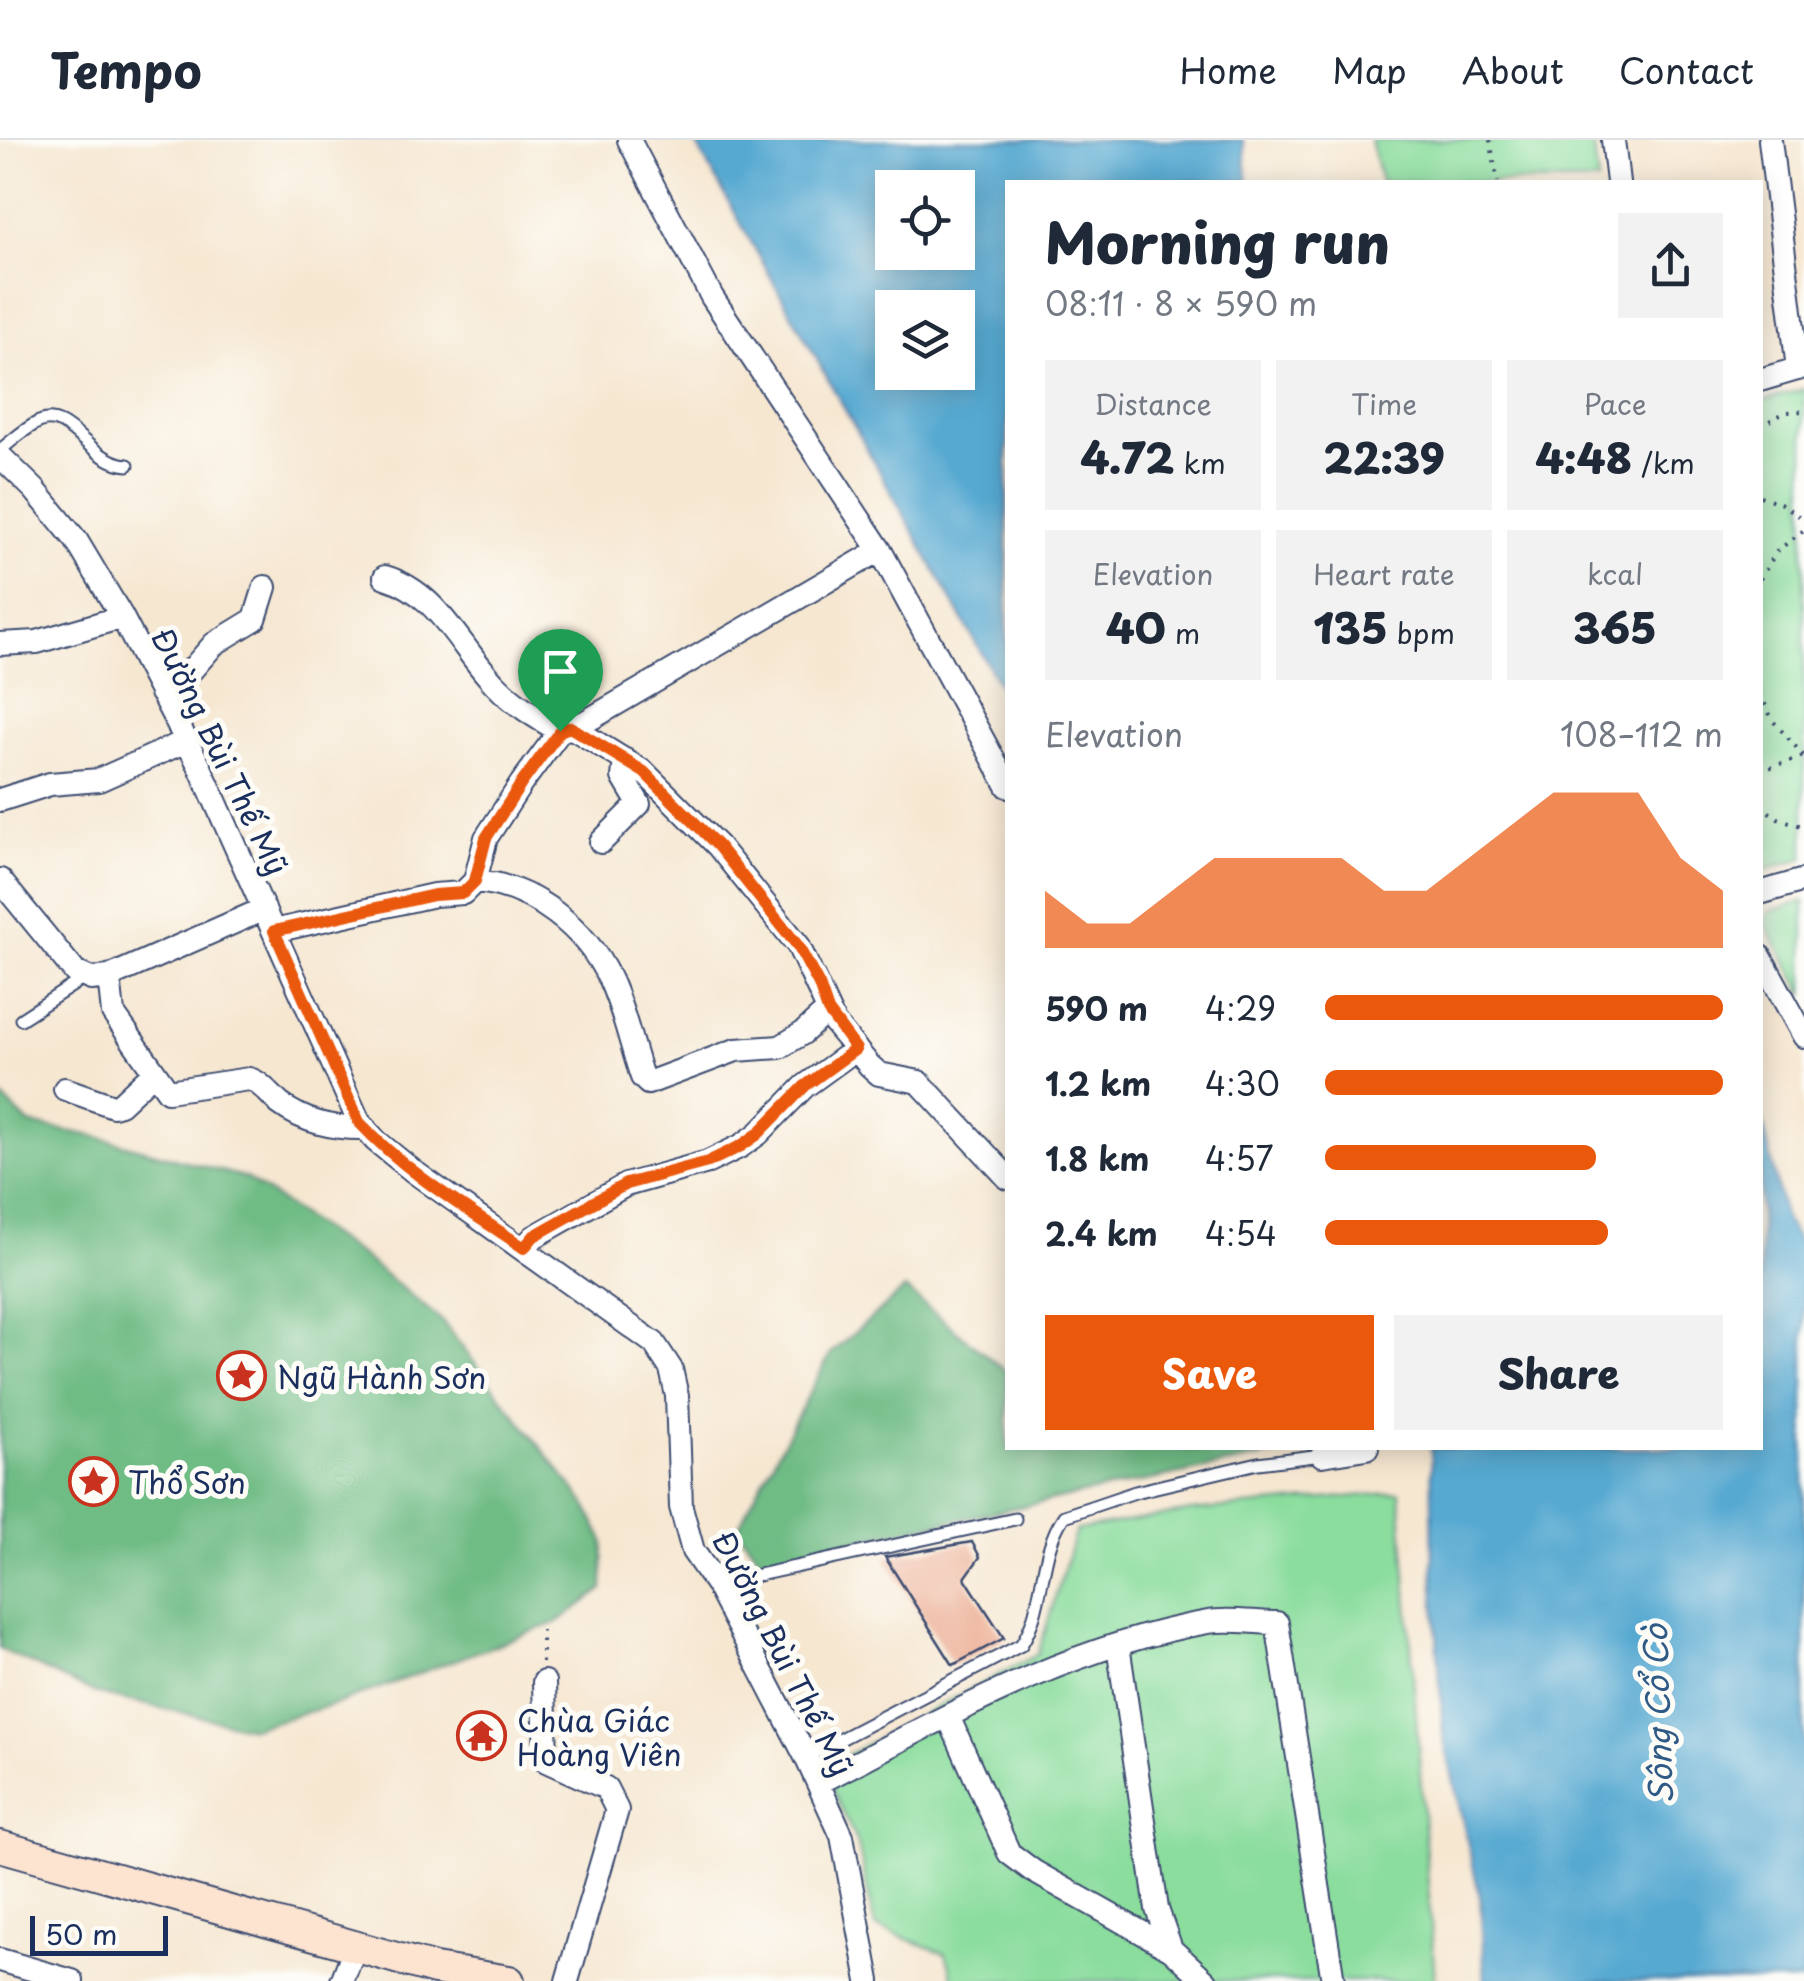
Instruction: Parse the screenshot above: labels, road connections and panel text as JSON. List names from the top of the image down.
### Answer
{
  "streets": {
    "street": ["Đường Bùi Thế Mỹ"]
  },
  "water": ["Sông Cổ Cò"],
  "places": {
    "place": ["Ngũ Hành Sơn", "Thổ Sơn"],
    "temple": ["Chùa Giác Hoàng Viên"]
  },
  "scale_bar": "50 m",
  "page": {
    "header": "Tempo",
    "nav": [
      "Home",
      "Map",
      "About",
      "Contact"
    ],
    "heading": ["Morning run", "08:11 · 8 × 590 m"],
    "stats": [
      ["Distance", "4.72 km"],
      ["Time", "22:39"],
      ["Pace", "4:48 /km"],
      ["Elevation", "40 m"],
      ["Heart rate", "135 bpm"],
      ["kcal", "365"]
    ],
    "chart": ["Elevation", "108–112 m"],
    "list": [
      {
        "name": "590 m",
        "note": "4:29"
      },
      {
        "name": "1.2 km",
        "note": "4:30"
      },
      {
        "name": "1.8 km",
        "note": "4:57"
      },
      {
        "name": "2.4 km",
        "note": "4:54"
      }
    ],
    "buttons": ["Save", "Share"],
    "scale": "50 m"
  }
}
